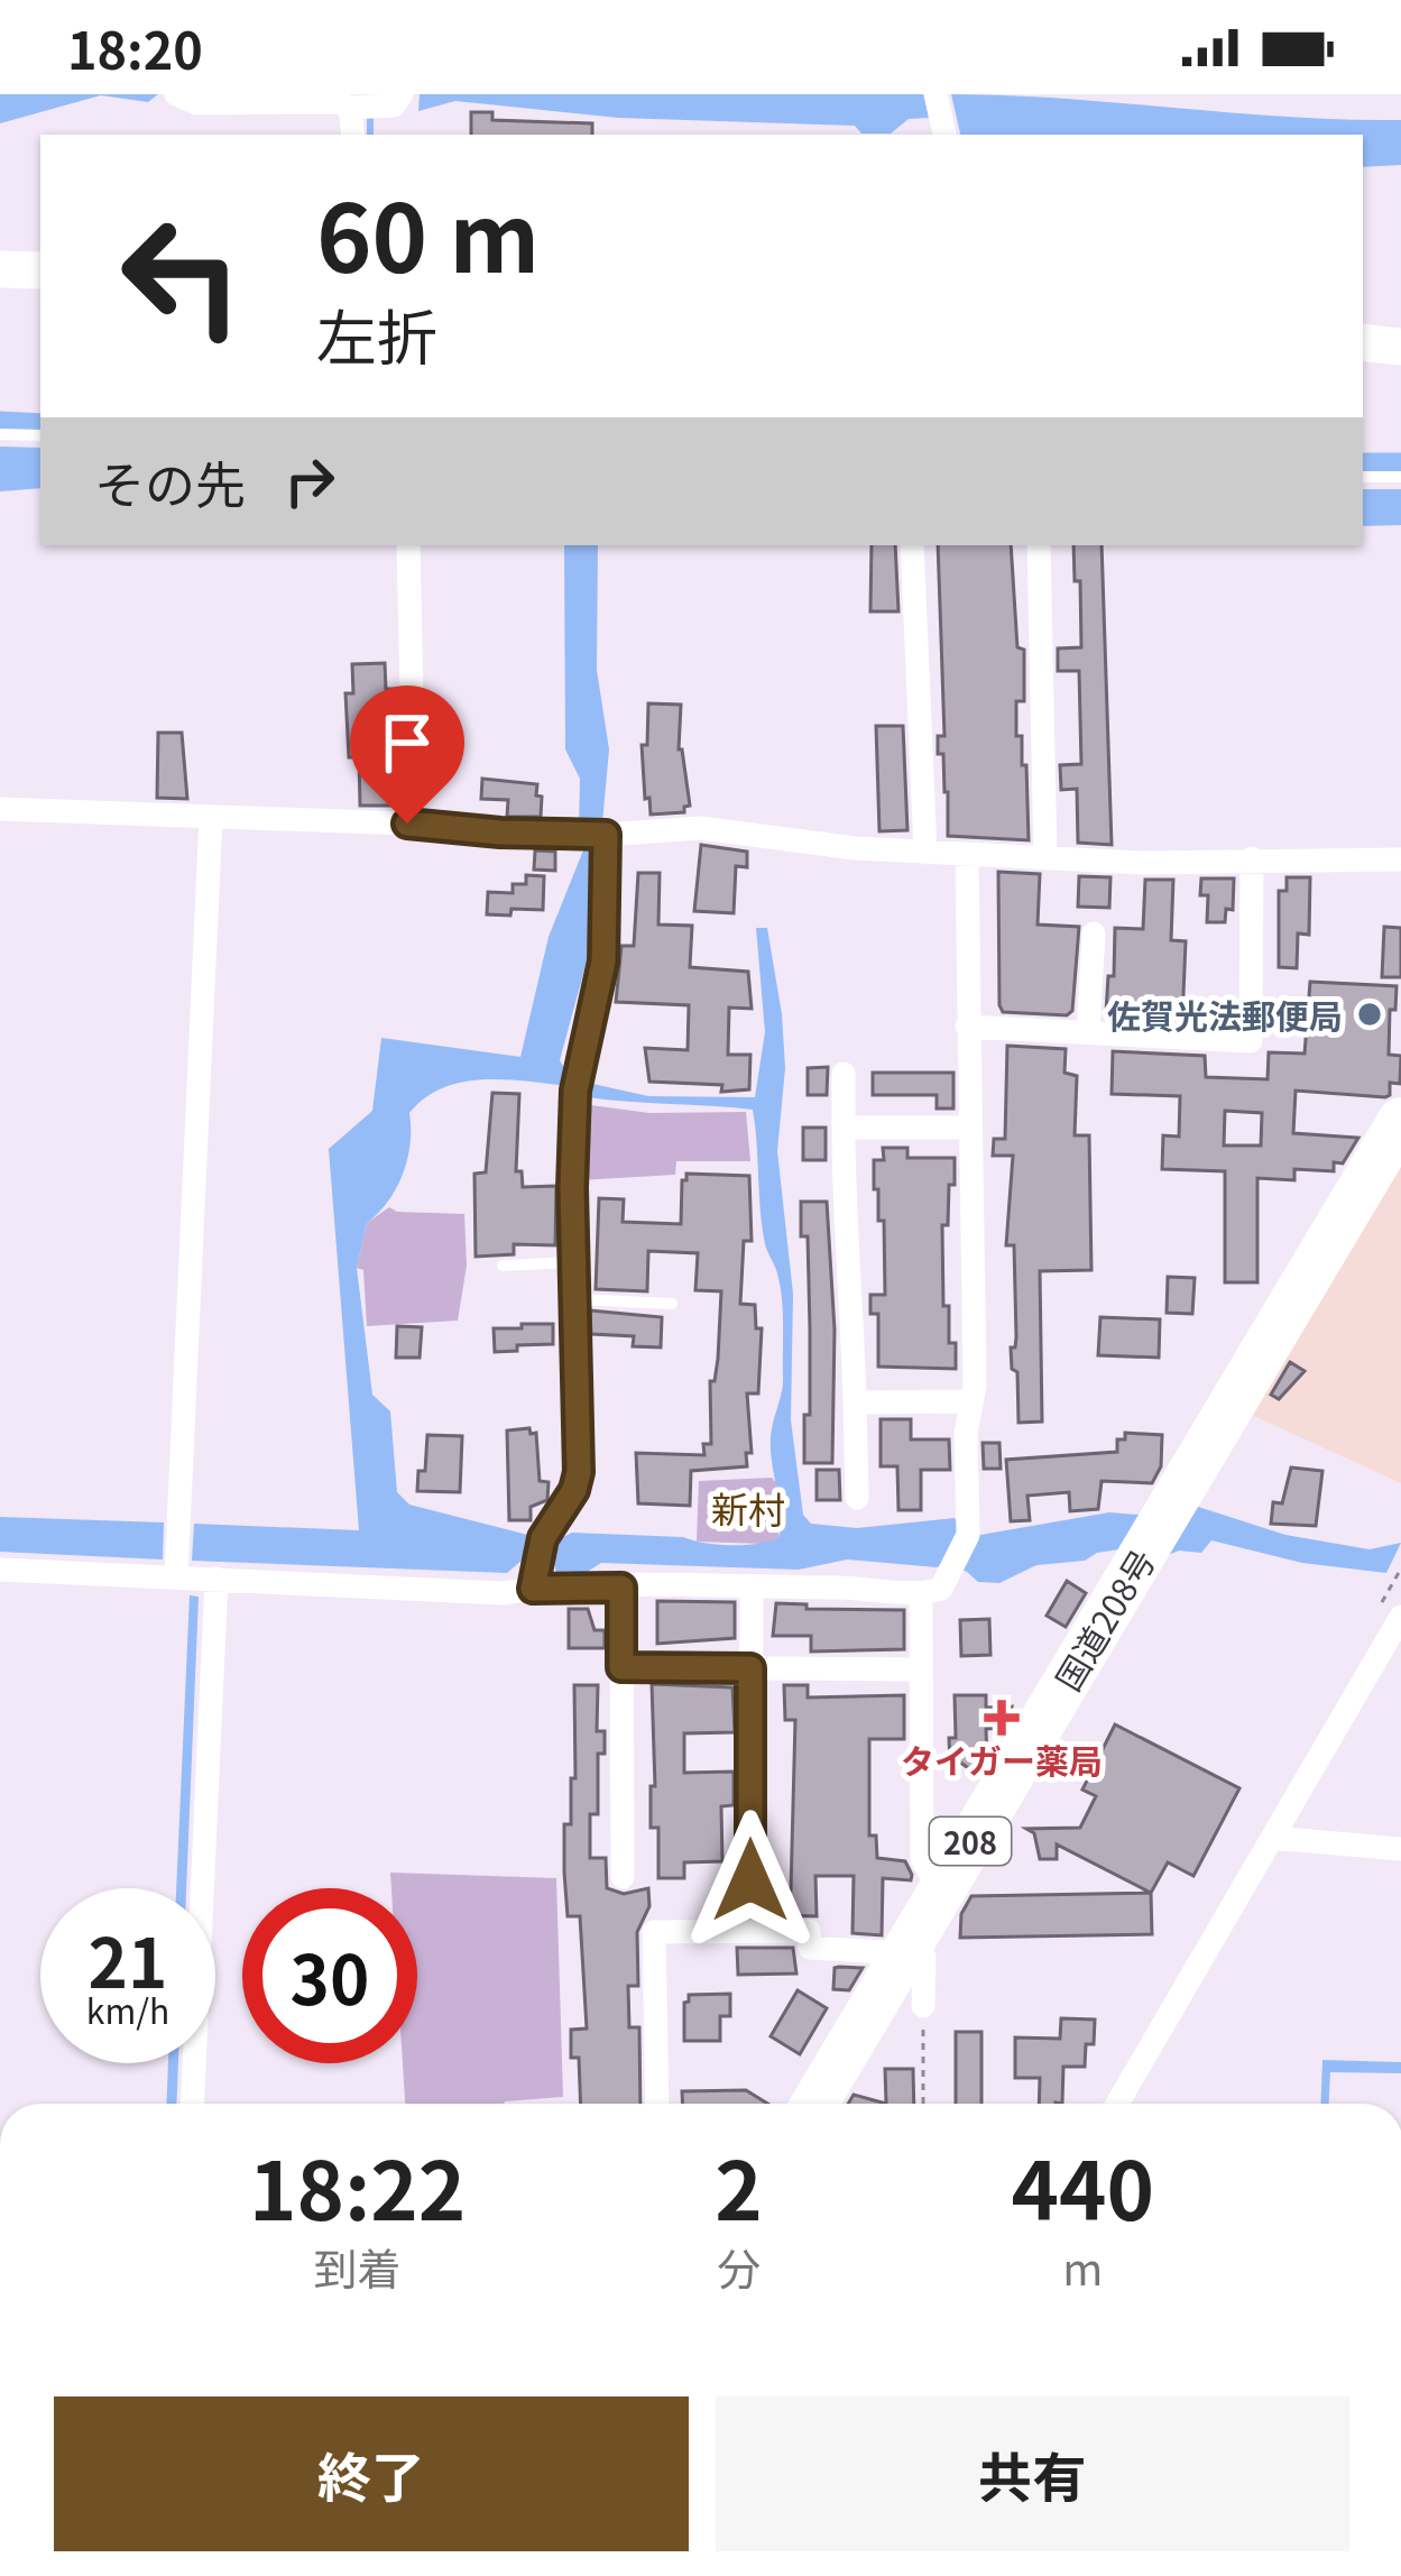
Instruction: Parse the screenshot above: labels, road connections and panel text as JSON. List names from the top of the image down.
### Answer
{
  "streets": {
    "highway": ["国道208号", "208"]
  },
  "districts": ["新村"],
  "places": {
    "other": ["佐賀光法郵便局"],
    "health": ["タイガー薬局"]
  },
  "page": {
    "status": "18:20",
    "turn": ["60 m", "左折"],
    "then": "その先",
    "speed": "21 km/h",
    "limit": "30",
    "eta": [
      "18:22",
      "到着",
      "2",
      "分",
      "440",
      "m"
    ],
    "buttons": ["終了", "共有"]
  }
}
